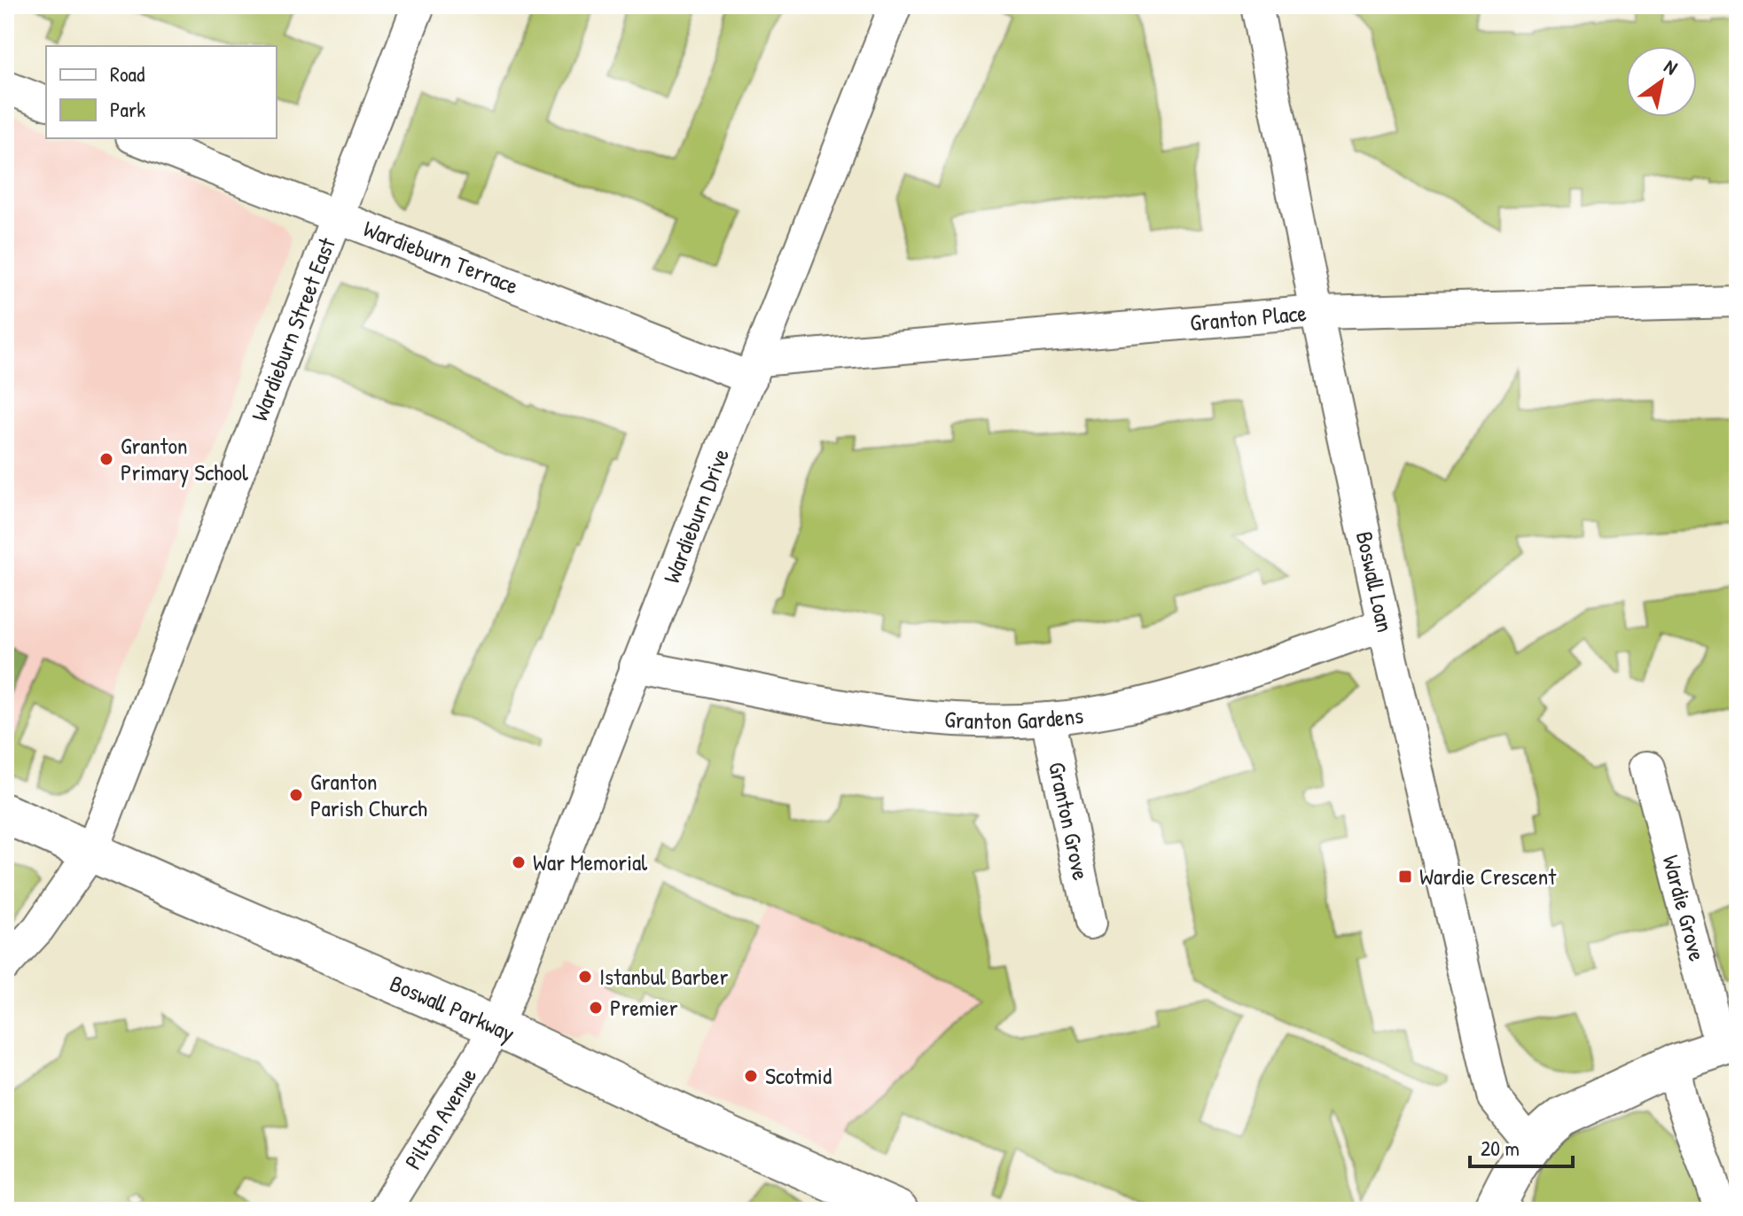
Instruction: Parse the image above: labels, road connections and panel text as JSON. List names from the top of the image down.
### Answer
{
  "streets": {
    "street": [
      "Wardieburn Terrace",
      "Granton Place",
      "Wardieburn Street East",
      "Wardieburn Drive",
      "Boswall Loan",
      "Granton Gardens",
      "Granton Grove",
      "Wardie Grove",
      "Boswall Parkway",
      "Pilton Avenue"
    ]
  },
  "crossings": [
    ["Wardieburn Terrace", "Granton Place"],
    ["Wardieburn Terrace", "Wardieburn Street East"],
    ["Wardieburn Terrace", "Wardieburn Drive"],
    ["Granton Place", "Wardieburn Drive"],
    ["Granton Place", "Boswall Loan"],
    ["Wardieburn Street East", "Boswall Parkway"],
    ["Wardieburn Drive", "Granton Gardens"],
    ["Wardieburn Drive", "Boswall Parkway"],
    ["Wardieburn Drive", "Pilton Avenue"],
    ["Boswall Loan", "Granton Gardens"],
    ["Granton Gardens", "Granton Grove"],
    ["Boswall Parkway", "Pilton Avenue"]
  ],
  "places": {
    "other": [
      "Granton Primary School",
      "Granton Parish Church",
      "War Memorial",
      "Istanbul Barber",
      "Premier",
      "Scotmid"
    ],
    "transit": ["Wardie Crescent"]
  },
  "legend": ["Road", "Park"],
  "scale_bar": "20 m",
  "north": "top right"
}
